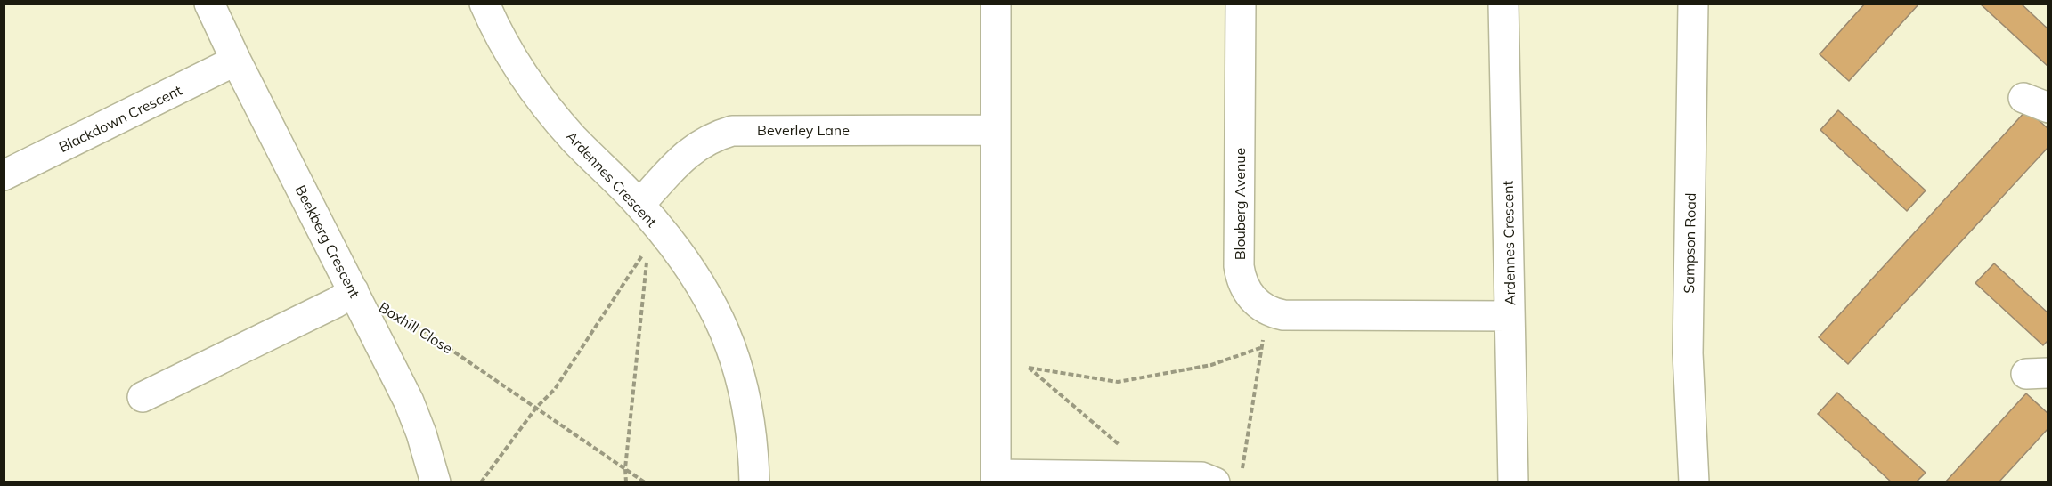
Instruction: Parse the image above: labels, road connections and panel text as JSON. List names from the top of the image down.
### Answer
{
  "streets": {
    "street": [
      "Blackdown Crescent",
      "Beverley Lane",
      "Ardennes Crescent",
      "Blouberg Avenue",
      "Beekberg Crescent",
      "Sampson Road"
    ],
    "path": ["Boxhill Close"]
  },
  "crossings": [
    ["Blackdown Crescent", "Beekberg Crescent"],
    ["Beverley Lane", "Ardennes Crescent"]
  ]
}
